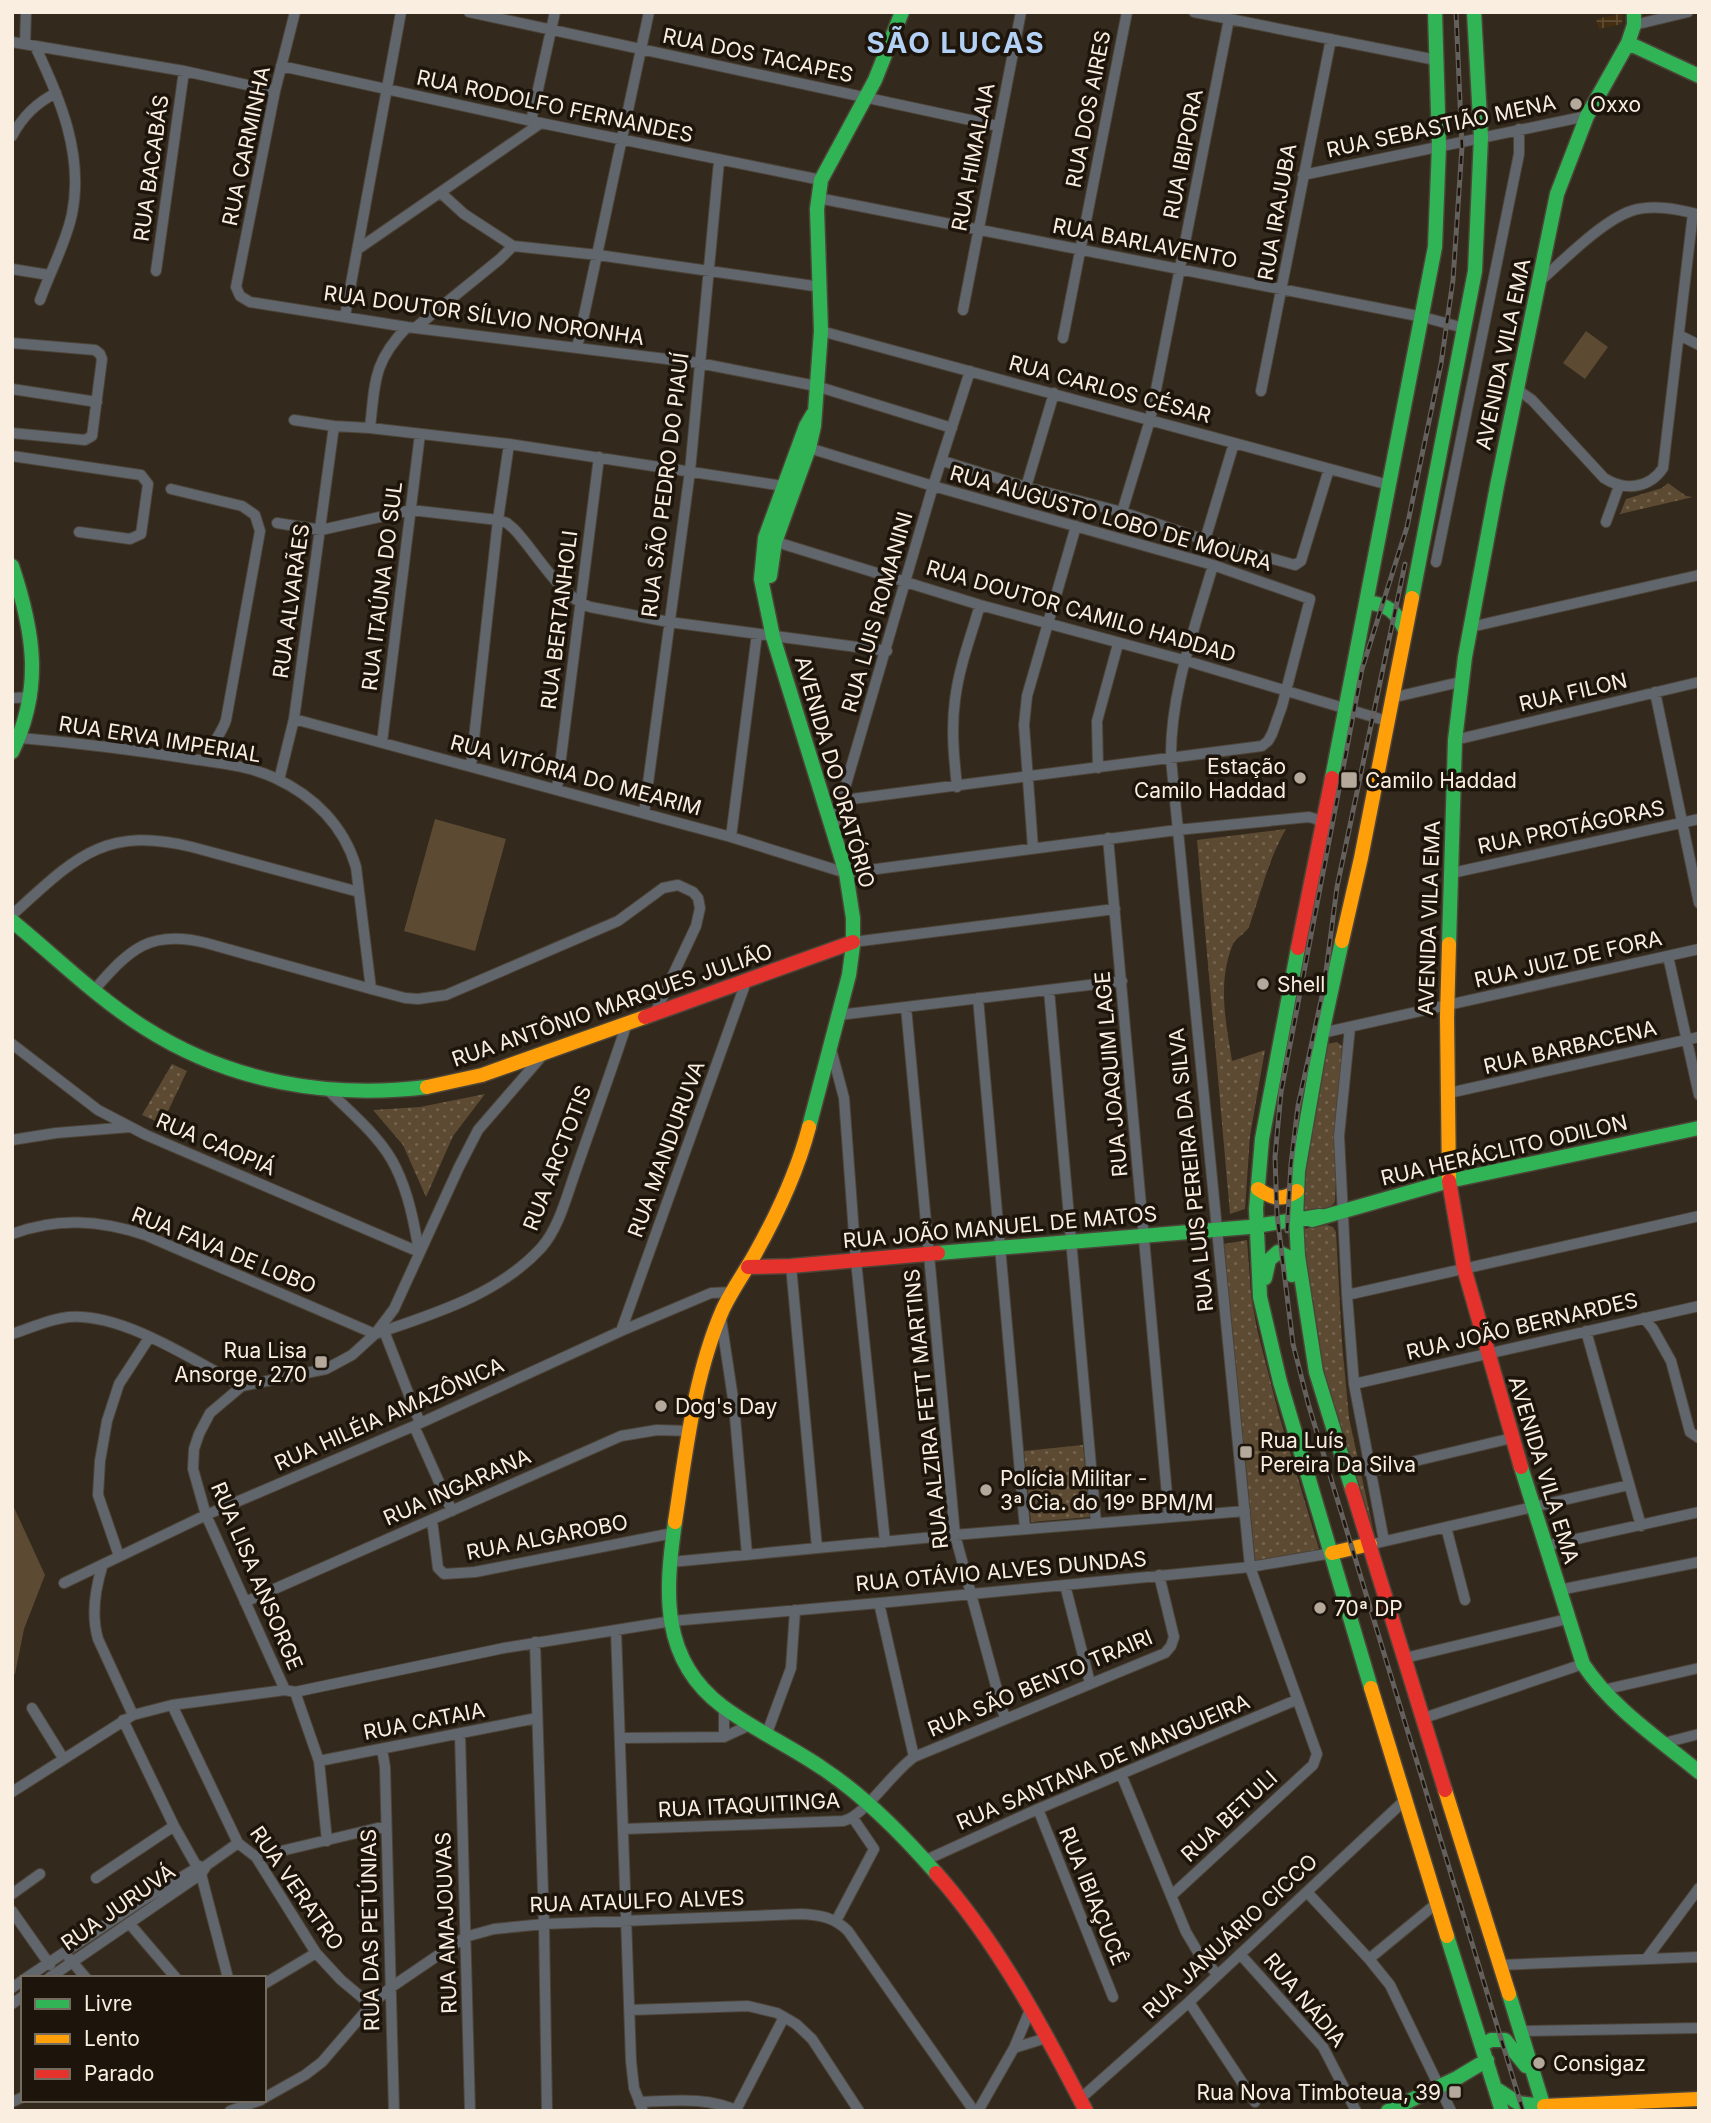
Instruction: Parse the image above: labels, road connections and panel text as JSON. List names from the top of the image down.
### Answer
{
  "streets": {
    "main road": [
      "AVENIDA VILA EMA",
      "AVENIDA DO ORATÓRIO",
      "RUA ANTÔNIO MARQUES JULIÃO",
      "RUA HERÁCLITO ODILON",
      "RUA JOÃO MANUEL DE MATOS"
    ],
    "street": [
      "RUA DOS TACAPES",
      "RUA RODOLFO FERNANDES",
      "RUA DOS AIRES",
      "RUA SEBASTIÃO MENA",
      "RUA CARMINHA",
      "RUA IBIPORA",
      "RUA HIMALAIA",
      "RUA BACABÁS",
      "RUA IRAJUBA",
      "RUA BARLAVENTO",
      "RUA DOUTOR SÍLVIO NORONHA",
      "RUA CARLOS CÉSAR",
      "RUA SÃO PEDRO DO PIAUÍ",
      "RUA AUGUSTO LOBO DE MOURA",
      "RUA ITAÚNA DO SUL",
      "RUA ALVARÃES",
      "RUA DOUTOR CAMILO HADDAD",
      "RUA LUIS ROMANINI",
      "RUA BERTANHOLI",
      "RUA FILON",
      "RUA ERVA IMPERIAL",
      "RUA VITÓRIA DO MEARIM",
      "RUA PROTÁGORAS",
      "RUA JUIZ DE FORA",
      "RUA BARBACENA",
      "RUA JOAQUIM LAGE",
      "RUA CAOPIÁ",
      "RUA MANDURUVA",
      "RUA ARCTOTIS",
      "RUA LUIS PEREIRA DA SILVA",
      "RUA FAVA DE LOBO",
      "RUA JOÃO BERNARDES",
      "RUA ALZIRA FETT MARTINS",
      "RUA HILÉIA AMAZÔNICA",
      "RUA INGARANA",
      "RUA ALGAROBO",
      "RUA OTÁVIO ALVES DUNDAS",
      "RUA LISA ANSORGE",
      "RUA SÃO BENTO TRAIRI",
      "RUA CATAIA",
      "RUA SANTANA DE MANGUEIRA",
      "RUA ITAQUITINGA",
      "RUA BETULI",
      "RUA VERATRO",
      "RUA IBIAÇUCÊ",
      "RUA ATAULFO ALVES",
      "RUA JURUVÁ",
      "RUA AMAJOUVAS",
      "RUA DAS PETÚNIAS",
      "RUA JANUÁRIO CICCO",
      "RUA NÁDIA"
    ]
  },
  "crossings": [
    ["RUA DOS TACAPES", "RUA HIMALAIA"],
    ["RUA DOS TACAPES", "AVENIDA DO ORATÓRIO"],
    ["RUA RODOLFO FERNANDES", "RUA CARMINHA"],
    ["RUA RODOLFO FERNANDES", "RUA SÃO PEDRO DO PIAUÍ"],
    ["RUA RODOLFO FERNANDES", "AVENIDA DO ORATÓRIO"],
    ["RUA DOS AIRES", "RUA BARLAVENTO"],
    ["RUA SEBASTIÃO MENA", "RUA IRAJUBA"],
    ["RUA SEBASTIÃO MENA", "AVENIDA VILA EMA"],
    ["RUA CARMINHA", "RUA DOUTOR SÍLVIO NORONHA"],
    ["RUA IBIPORA", "RUA BARLAVENTO"],
    ["RUA IBIPORA", "RUA CARLOS CÉSAR"],
    ["RUA HIMALAIA", "RUA BARLAVENTO"],
    ["RUA IRAJUBA", "RUA BARLAVENTO"],
    ["RUA BARLAVENTO", "AVENIDA DO ORATÓRIO"],
    ["RUA DOUTOR SÍLVIO NORONHA", "RUA SÃO PEDRO DO PIAUÍ"],
    ["RUA DOUTOR SÍLVIO NORONHA", "RUA LUIS ROMANINI"],
    ["RUA DOUTOR SÍLVIO NORONHA", "AVENIDA DO ORATÓRIO"],
    ["AVENIDA VILA EMA", "RUA FILON"],
    ["AVENIDA VILA EMA", "RUA PROTÁGORAS"],
    ["AVENIDA VILA EMA", "RUA JUIZ DE FORA"],
    ["AVENIDA VILA EMA", "RUA BARBACENA"],
    ["AVENIDA VILA EMA", "RUA HERÁCLITO ODILON"],
    ["AVENIDA VILA EMA", "RUA JOÃO BERNARDES"],
    ["RUA CARLOS CÉSAR", "RUA LUIS ROMANINI"],
    ["RUA CARLOS CÉSAR", "AVENIDA DO ORATÓRIO"],
    ["RUA SÃO PEDRO DO PIAUÍ", "RUA VITÓRIA DO MEARIM"],
    ["RUA AUGUSTO LOBO DE MOURA", "RUA DOUTOR CAMILO HADDAD"],
    ["RUA AUGUSTO LOBO DE MOURA", "RUA LUIS ROMANINI"],
    ["RUA AUGUSTO LOBO DE MOURA", "AVENIDA DO ORATÓRIO"],
    ["RUA AUGUSTO LOBO DE MOURA", "RUA LUIS PEREIRA DA SILVA"],
    ["RUA ITAÚNA DO SUL", "RUA VITÓRIA DO MEARIM"],
    ["RUA ALVARÃES", "RUA ERVA IMPERIAL"],
    ["RUA ALVARÃES", "RUA VITÓRIA DO MEARIM"],
    ["RUA DOUTOR CAMILO HADDAD", "RUA LUIS ROMANINI"],
    ["RUA DOUTOR CAMILO HADDAD", "AVENIDA DO ORATÓRIO"],
    ["RUA DOUTOR CAMILO HADDAD", "RUA LUIS PEREIRA DA SILVA"],
    ["RUA LUIS ROMANINI", "AVENIDA DO ORATÓRIO"],
    ["RUA BERTANHOLI", "RUA VITÓRIA DO MEARIM"],
    ["AVENIDA DO ORATÓRIO", "RUA VITÓRIA DO MEARIM"],
    ["AVENIDA DO ORATÓRIO", "RUA ANTÔNIO MARQUES JULIÃO"],
    ["AVENIDA DO ORATÓRIO", "RUA JOÃO MANUEL DE MATOS"],
    ["AVENIDA DO ORATÓRIO", "RUA HILÉIA AMAZÔNICA"],
    ["AVENIDA DO ORATÓRIO", "RUA INGARANA"],
    ["AVENIDA DO ORATÓRIO", "RUA ALGAROBO"],
    ["AVENIDA DO ORATÓRIO", "RUA OTÁVIO ALVES DUNDAS"],
    ["AVENIDA DO ORATÓRIO", "RUA SÃO BENTO TRAIRI"],
    ["AVENIDA DO ORATÓRIO", "RUA SANTANA DE MANGUEIRA"],
    ["AVENIDA DO ORATÓRIO", "RUA ITAQUITINGA"],
    ["AVENIDA DO ORATÓRIO", "RUA JANUÁRIO CICCO"],
    ["RUA ANTÔNIO MARQUES JULIÃO", "RUA MANDURUVA"],
    ["RUA ANTÔNIO MARQUES JULIÃO", "RUA ARCTOTIS"],
    ["RUA ANTÔNIO MARQUES JULIÃO", "RUA LISA ANSORGE"],
    ["RUA JOAQUIM LAGE", "RUA JOÃO MANUEL DE MATOS"],
    ["RUA CAOPIÁ", "RUA LISA ANSORGE"],
    ["RUA MANDURUVA", "RUA HILÉIA AMAZÔNICA"],
    ["RUA HERÁCLITO ODILON", "RUA JOÃO MANUEL DE MATOS"],
    ["RUA ARCTOTIS", "RUA FAVA DE LOBO"],
    ["RUA ARCTOTIS", "RUA LISA ANSORGE"],
    ["RUA LUIS PEREIRA DA SILVA", "RUA JOÃO MANUEL DE MATOS"],
    ["RUA LUIS PEREIRA DA SILVA", "RUA OTÁVIO ALVES DUNDAS"],
    ["RUA LUIS PEREIRA DA SILVA", "RUA SANTANA DE MANGUEIRA"],
    ["RUA LUIS PEREIRA DA SILVA", "RUA BETULI"],
    ["RUA JOÃO MANUEL DE MATOS", "RUA ALZIRA FETT MARTINS"],
    ["RUA FAVA DE LOBO", "RUA LISA ANSORGE"],
    ["RUA ALZIRA FETT MARTINS", "RUA OTÁVIO ALVES DUNDAS"],
    ["RUA ALZIRA FETT MARTINS", "RUA SÃO BENTO TRAIRI"],
    ["RUA HILÉIA AMAZÔNICA", "RUA LISA ANSORGE"],
    ["RUA INGARANA", "RUA ALGAROBO"],
    ["RUA INGARANA", "RUA LISA ANSORGE"],
    ["RUA OTÁVIO ALVES DUNDAS", "RUA LISA ANSORGE"],
    ["RUA OTÁVIO ALVES DUNDAS", "RUA SÃO BENTO TRAIRI"],
    ["RUA OTÁVIO ALVES DUNDAS", "RUA VERATRO"],
    ["RUA LISA ANSORGE", "RUA CATAIA"],
    ["RUA SÃO BENTO TRAIRI", "RUA ITAQUITINGA"],
    ["RUA CATAIA", "RUA AMAJOUVAS"],
    ["RUA CATAIA", "RUA DAS PETÚNIAS"],
    ["RUA SANTANA DE MANGUEIRA", "RUA IBIAÇUCÊ"],
    ["RUA VERATRO", "RUA ATAULFO ALVES"],
    ["RUA VERATRO", "RUA JURUVÁ"],
    ["RUA ATAULFO ALVES", "RUA AMAJOUVAS"],
    ["RUA ATAULFO ALVES", "RUA DAS PETÚNIAS"],
    ["RUA JANUÁRIO CICCO", "RUA NÁDIA"]
  ],
  "districts": ["SÃO LUCAS"],
  "places": {
    "other": [
      "Oxxo",
      "Estação Camilo Haddad",
      "Shell",
      "Dog's Day",
      "Polícia Militar - 3ª Cia. do 19º BPM/M",
      "70ª DP",
      "Consigaz"
    ],
    "transit": [
      "Camilo Haddad",
      "Rua Lisa Ansorge, 270",
      "Rua Luís Pereira Da Silva",
      "Rua Nova Timboteua, 39"
    ]
  },
  "legend": ["Livre", "Lento", "Parado"]
}
